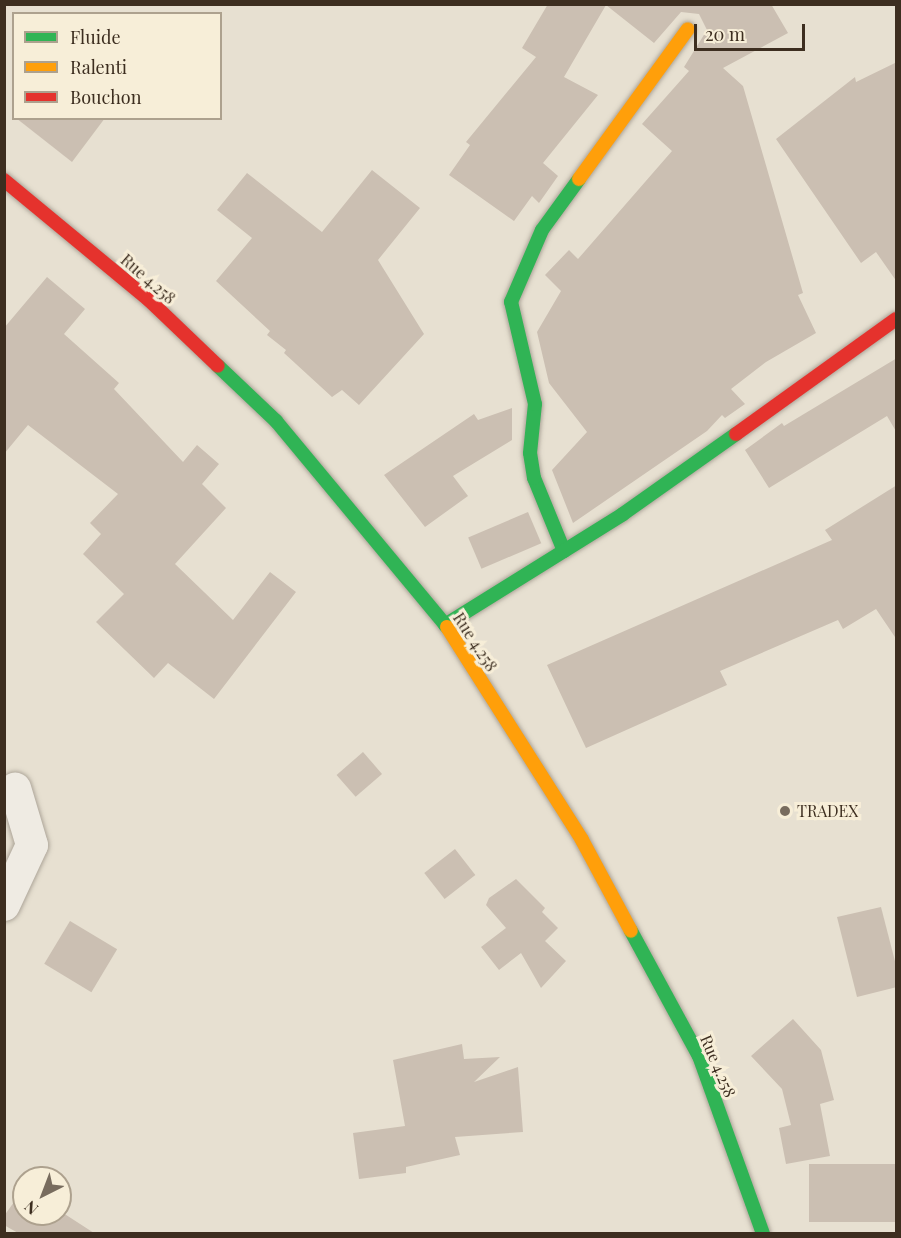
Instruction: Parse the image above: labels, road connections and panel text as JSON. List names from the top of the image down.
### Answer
{
  "streets": {
    "main road": ["Rue 4.258"]
  },
  "places": ["TRADEX"],
  "legend": ["Fluide", "Ralenti", "Bouchon"],
  "scale_bar": "20 m",
  "north": "bottom left"
}
